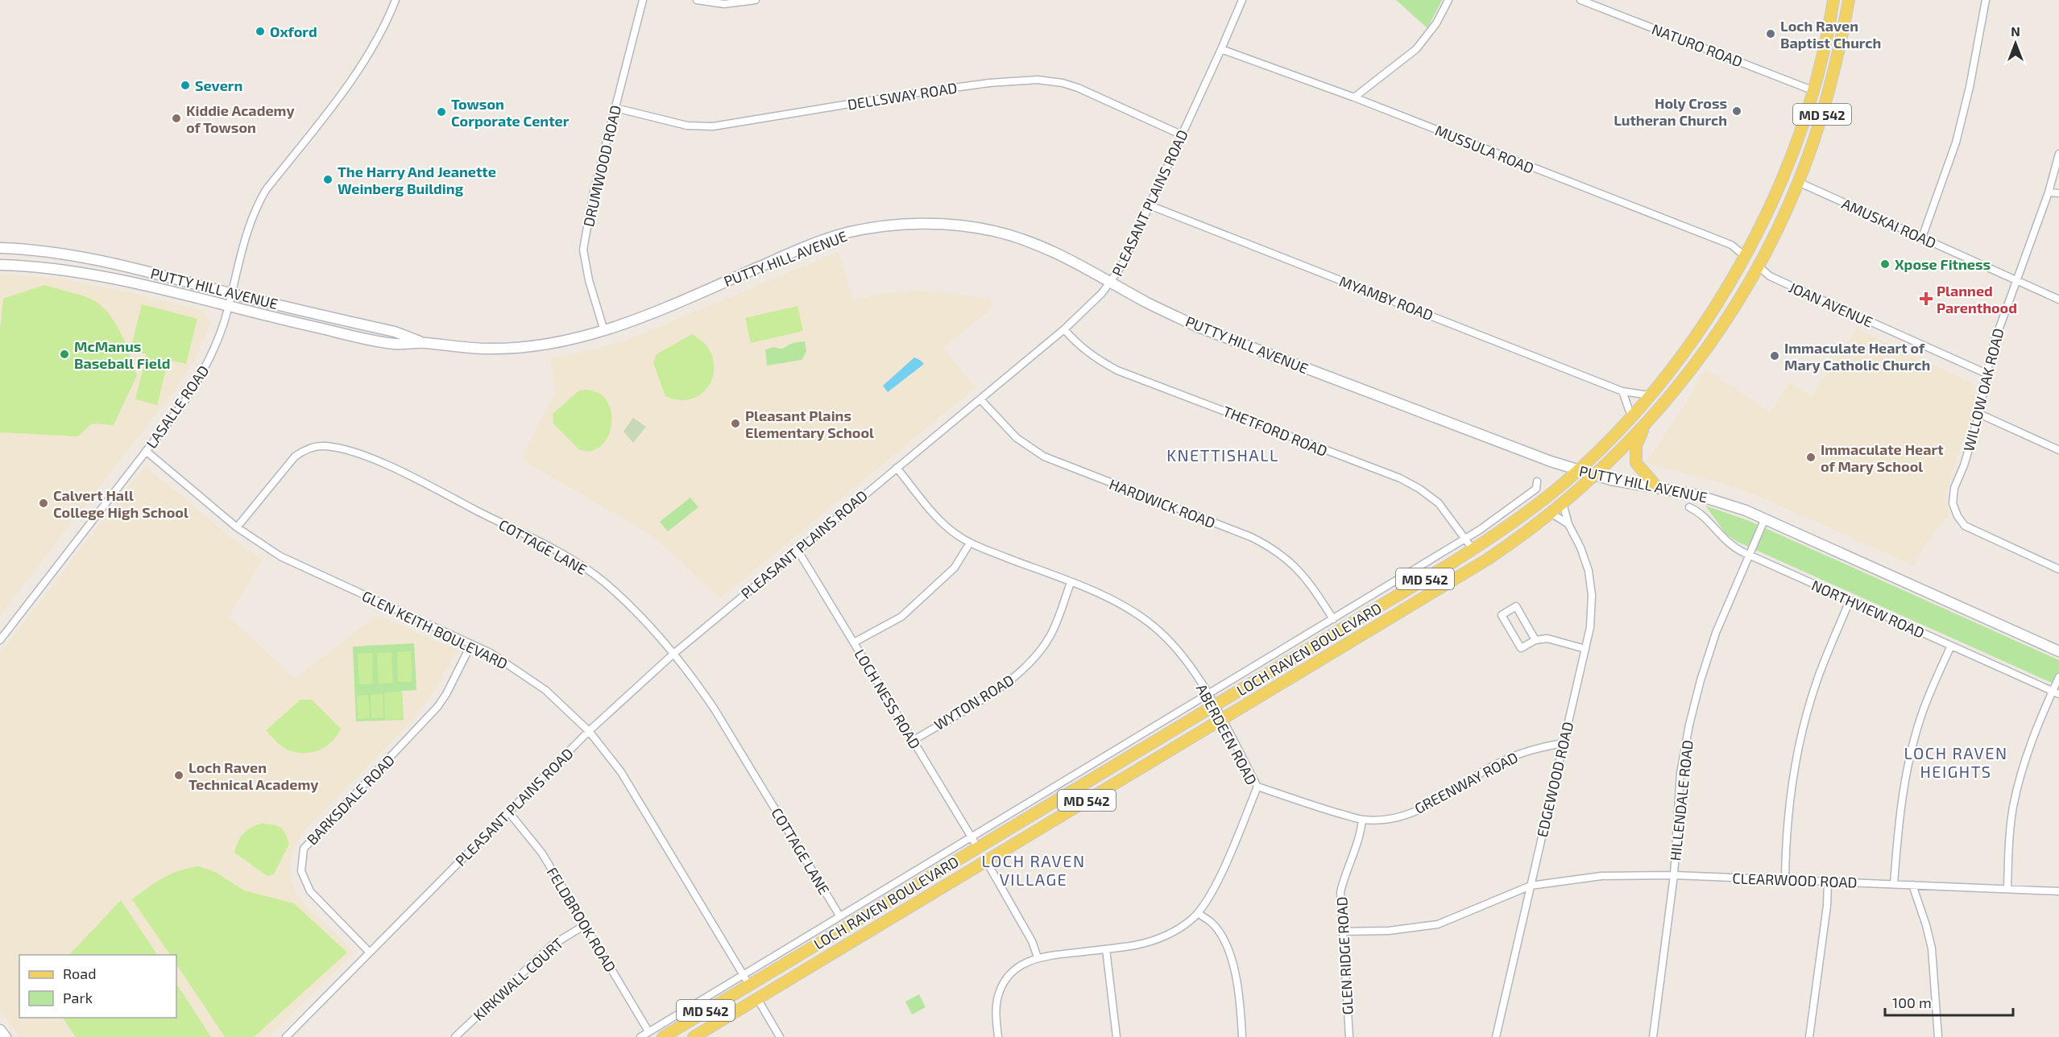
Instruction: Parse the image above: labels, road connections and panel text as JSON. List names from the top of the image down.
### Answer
{
  "streets": {
    "main road": ["MD 542", "LOCH RAVEN BOULEVARD"],
    "street": [
      "NATURO ROAD",
      "DELLSWAY ROAD",
      "MUSSULA ROAD",
      "DRUMWOOD ROAD",
      "PLEASANT PLAINS ROAD",
      "AMUSKAI ROAD",
      "PUTTY HILL AVENUE",
      "MYAMBY ROAD",
      "JOAN AVENUE",
      "WILLOW OAK ROAD",
      "LASALLE ROAD",
      "THETFORD ROAD",
      "HARDWICK ROAD",
      "COTTAGE LANE",
      "NORTHVIEW ROAD",
      "GLEN KEITH BOULEVARD",
      "LOCH NESS ROAD",
      "WYTON ROAD",
      "ABERDEEN ROAD",
      "EDGEWOOD ROAD",
      "GREENWAY ROAD",
      "BARKSDALE ROAD",
      "HILLENDALE ROAD",
      "CLEARWOOD ROAD",
      "FELDBROOK ROAD",
      "GLEN RIDGE ROAD",
      "KIRKWALL COURT"
    ]
  },
  "crossings": [
    ["NATURO ROAD", "LOCH RAVEN BOULEVARD"],
    ["DELLSWAY ROAD", "DRUMWOOD ROAD"],
    ["DELLSWAY ROAD", "PLEASANT PLAINS ROAD"],
    ["MUSSULA ROAD", "PLEASANT PLAINS ROAD"],
    ["MUSSULA ROAD", "LOCH RAVEN BOULEVARD"],
    ["DRUMWOOD ROAD", "PUTTY HILL AVENUE"],
    ["PLEASANT PLAINS ROAD", "PUTTY HILL AVENUE"],
    ["PLEASANT PLAINS ROAD", "MYAMBY ROAD"],
    ["PLEASANT PLAINS ROAD", "THETFORD ROAD"],
    ["PLEASANT PLAINS ROAD", "HARDWICK ROAD"],
    ["PLEASANT PLAINS ROAD", "COTTAGE LANE"],
    ["PLEASANT PLAINS ROAD", "GLEN KEITH BOULEVARD"],
    ["PLEASANT PLAINS ROAD", "LOCH NESS ROAD"],
    ["PLEASANT PLAINS ROAD", "ABERDEEN ROAD"],
    ["PLEASANT PLAINS ROAD", "BARKSDALE ROAD"],
    ["PLEASANT PLAINS ROAD", "FELDBROOK ROAD"],
    ["AMUSKAI ROAD", "WILLOW OAK ROAD"],
    ["AMUSKAI ROAD", "LOCH RAVEN BOULEVARD"],
    ["PUTTY HILL AVENUE", "LASALLE ROAD"],
    ["PUTTY HILL AVENUE", "LOCH RAVEN BOULEVARD"],
    ["PUTTY HILL AVENUE", "HILLENDALE ROAD"],
    ["MYAMBY ROAD", "LOCH RAVEN BOULEVARD"],
    ["JOAN AVENUE", "WILLOW OAK ROAD"],
    ["JOAN AVENUE", "LOCH RAVEN BOULEVARD"],
    ["LASALLE ROAD", "GLEN KEITH BOULEVARD"],
    ["THETFORD ROAD", "LOCH RAVEN BOULEVARD"],
    ["HARDWICK ROAD", "LOCH RAVEN BOULEVARD"],
    ["COTTAGE LANE", "GLEN KEITH BOULEVARD"],
    ["COTTAGE LANE", "LOCH RAVEN BOULEVARD"],
    ["NORTHVIEW ROAD", "HILLENDALE ROAD"],
    ["GLEN KEITH BOULEVARD", "LOCH RAVEN BOULEVARD"],
    ["GLEN KEITH BOULEVARD", "BARKSDALE ROAD"],
    ["LOCH RAVEN BOULEVARD", "LOCH NESS ROAD"],
    ["LOCH RAVEN BOULEVARD", "ABERDEEN ROAD"],
    ["LOCH RAVEN BOULEVARD", "EDGEWOOD ROAD"],
    ["LOCH RAVEN BOULEVARD", "FELDBROOK ROAD"],
    ["LOCH NESS ROAD", "WYTON ROAD"],
    ["WYTON ROAD", "ABERDEEN ROAD"],
    ["ABERDEEN ROAD", "GREENWAY ROAD"],
    ["EDGEWOOD ROAD", "GREENWAY ROAD"],
    ["EDGEWOOD ROAD", "CLEARWOOD ROAD"],
    ["GREENWAY ROAD", "GLEN RIDGE ROAD"],
    ["HILLENDALE ROAD", "CLEARWOOD ROAD"],
    ["CLEARWOOD ROAD", "GLEN RIDGE ROAD"],
    ["FELDBROOK ROAD", "KIRKWALL COURT"]
  ],
  "districts": ["KNETTISHALL", "LOCH RAVEN HEIGHTS", "LOCH RAVEN VILLAGE"],
  "places": {
    "other": [
      "Oxford",
      "Loch Raven Baptist Church",
      "Severn",
      "Holy Cross Lutheran Church",
      "Towson Corporate Center",
      "Kiddie Academy of Towson",
      "The Harry And Jeanette Weinberg Building",
      "Xpose Fitness",
      "McManus Baseball Field",
      "Immaculate Heart of Mary Catholic Church",
      "Pleasant Plains Elementary School",
      "Immaculate Heart of Mary School",
      "Calvert Hall College High School",
      "Loch Raven Technical Academy"
    ],
    "health": ["Planned Parenthood"]
  },
  "legend": ["Road", "Park"],
  "scale_bar": "100 m",
  "north": "top"
}
